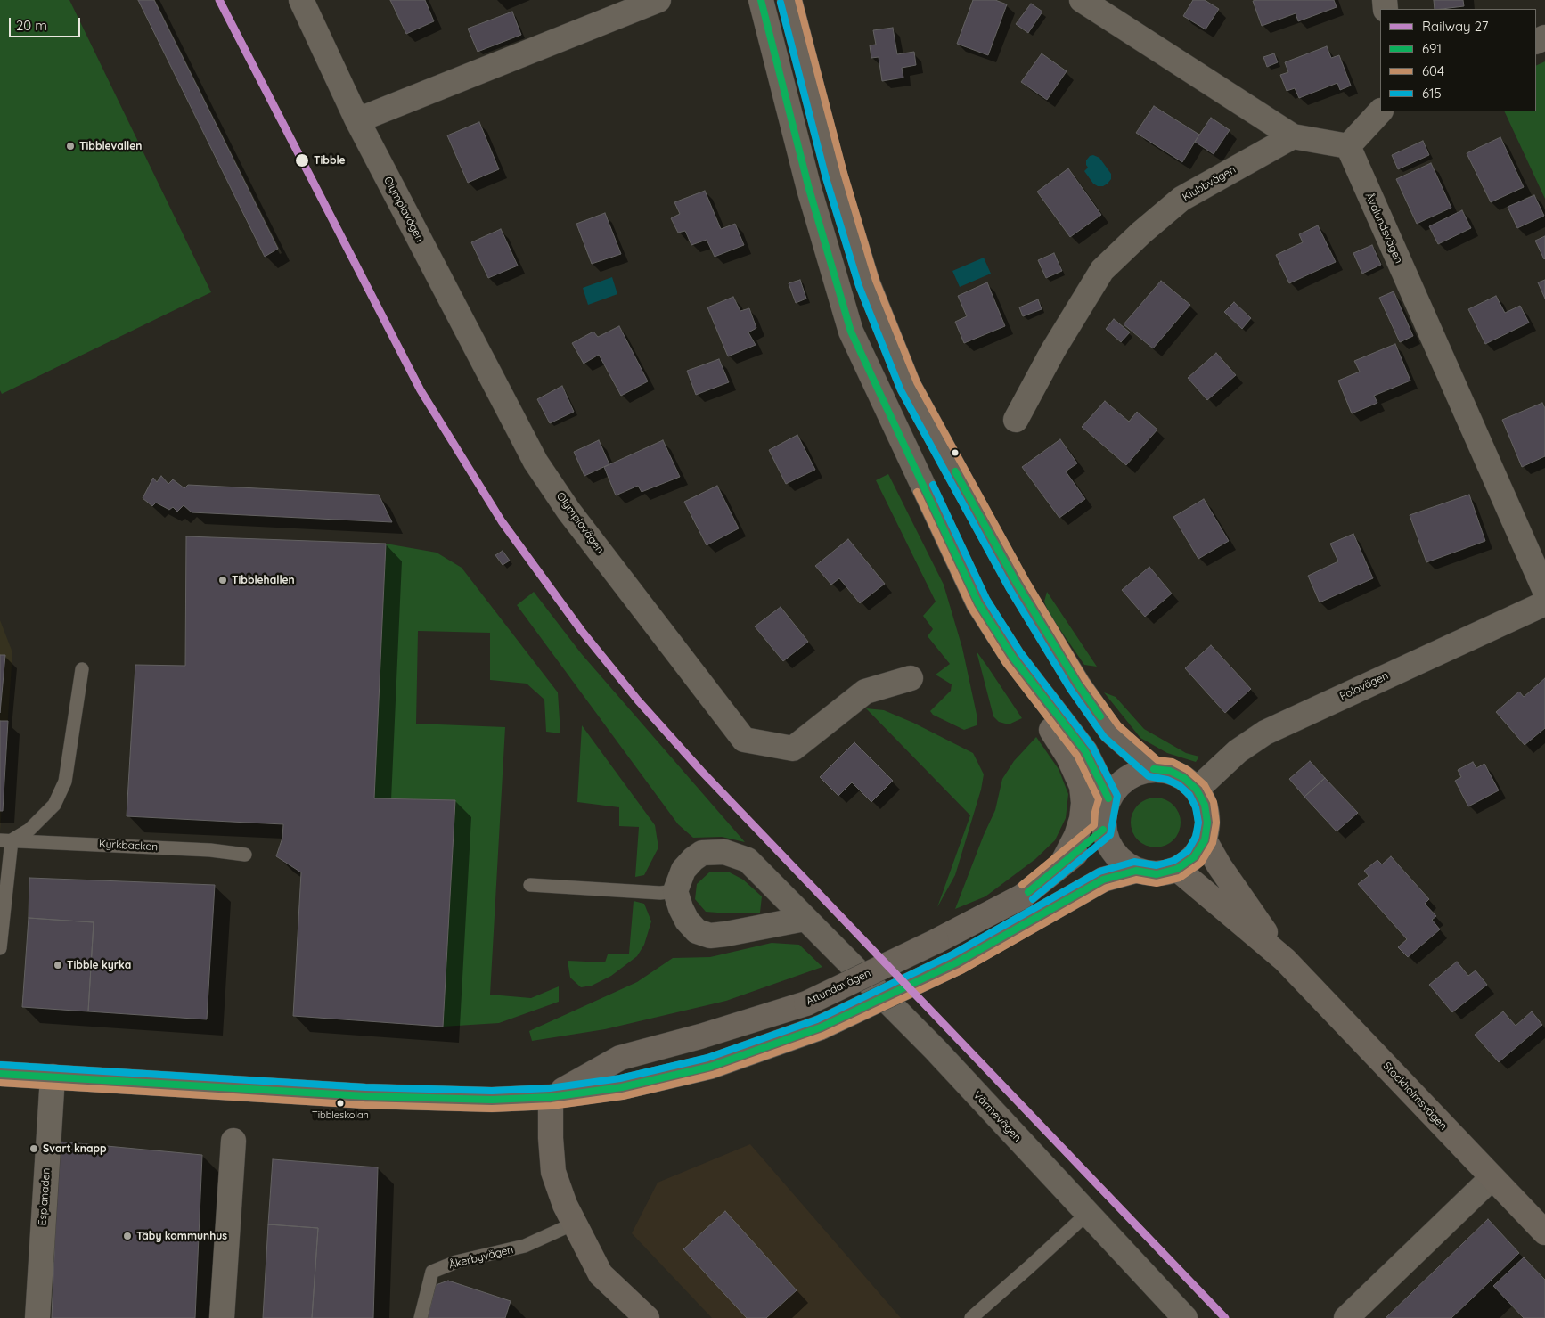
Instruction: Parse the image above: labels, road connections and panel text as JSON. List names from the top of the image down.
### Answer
{
  "streets": {
    "main road": ["Attundavägen", "Stockholmsvägen"],
    "street": [
      "Klubbvägen",
      "Olympiavägen",
      "Åvalundsvägen",
      "Polovägen",
      "Värmevägen",
      "Esplanaden"
    ],
    "lane": ["Kyrkbacken", "Åkerbyvägen"]
  },
  "crossings": [
    ["Polovägen", "Attundavägen"],
    ["Polovägen", "Stockholmsvägen"],
    ["Attundavägen", "Stockholmsvägen"],
    ["Attundavägen", "Esplanaden"]
  ],
  "places": [
    "Tibblevallen",
    "Tibble",
    "Tibblehallen",
    "Tibble kyrka",
    "Tibbleskolan",
    "Svart knapp",
    "Täby kommunhus"
  ],
  "lines": [
    "rail line 27",
    "transit line 691",
    "transit line 604",
    "transit line 615"
  ],
  "legend": [
    "Railway 27",
    "691",
    "604",
    "615"
  ],
  "scale_bar": "20 m"
}
